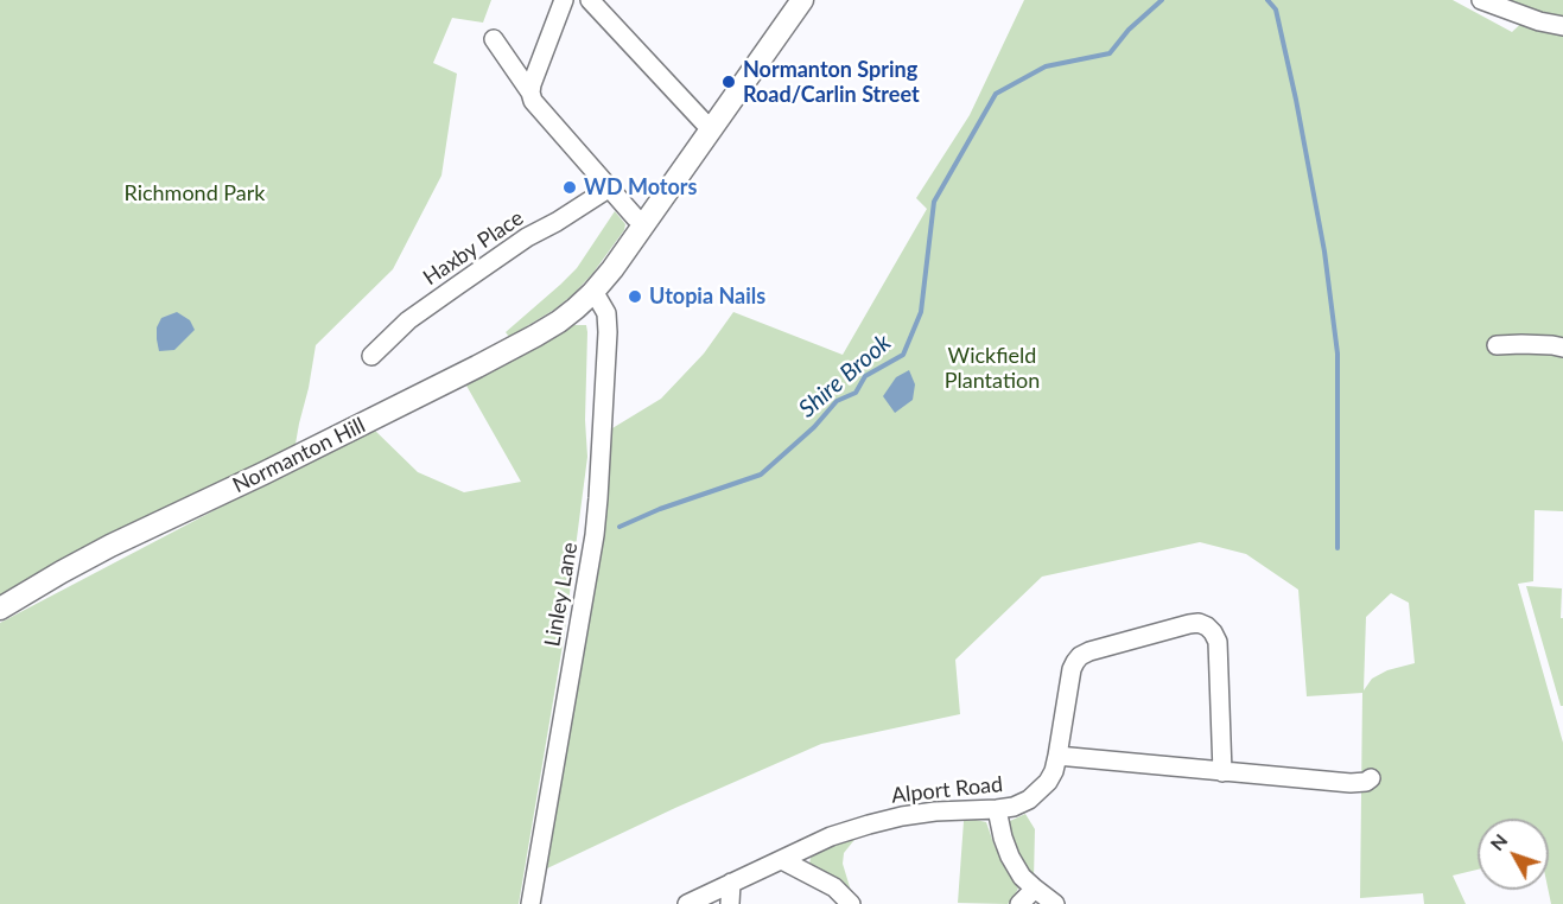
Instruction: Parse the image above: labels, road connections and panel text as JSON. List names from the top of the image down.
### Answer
{
  "streets": {
    "main road": ["Normanton Hill"],
    "street": ["Haxby Place", "Linley Lane", "Alport Road"]
  },
  "crossings": [
    ["Normanton Hill", "Linley Lane"]
  ],
  "water": ["Shire Brook"],
  "parks": ["Richmond Park", "Wickfield Plantation"],
  "places": ["Normanton Spring Road/Carlin Street", "WD Motors", "Utopia Nails"],
  "north": "top left"
}
